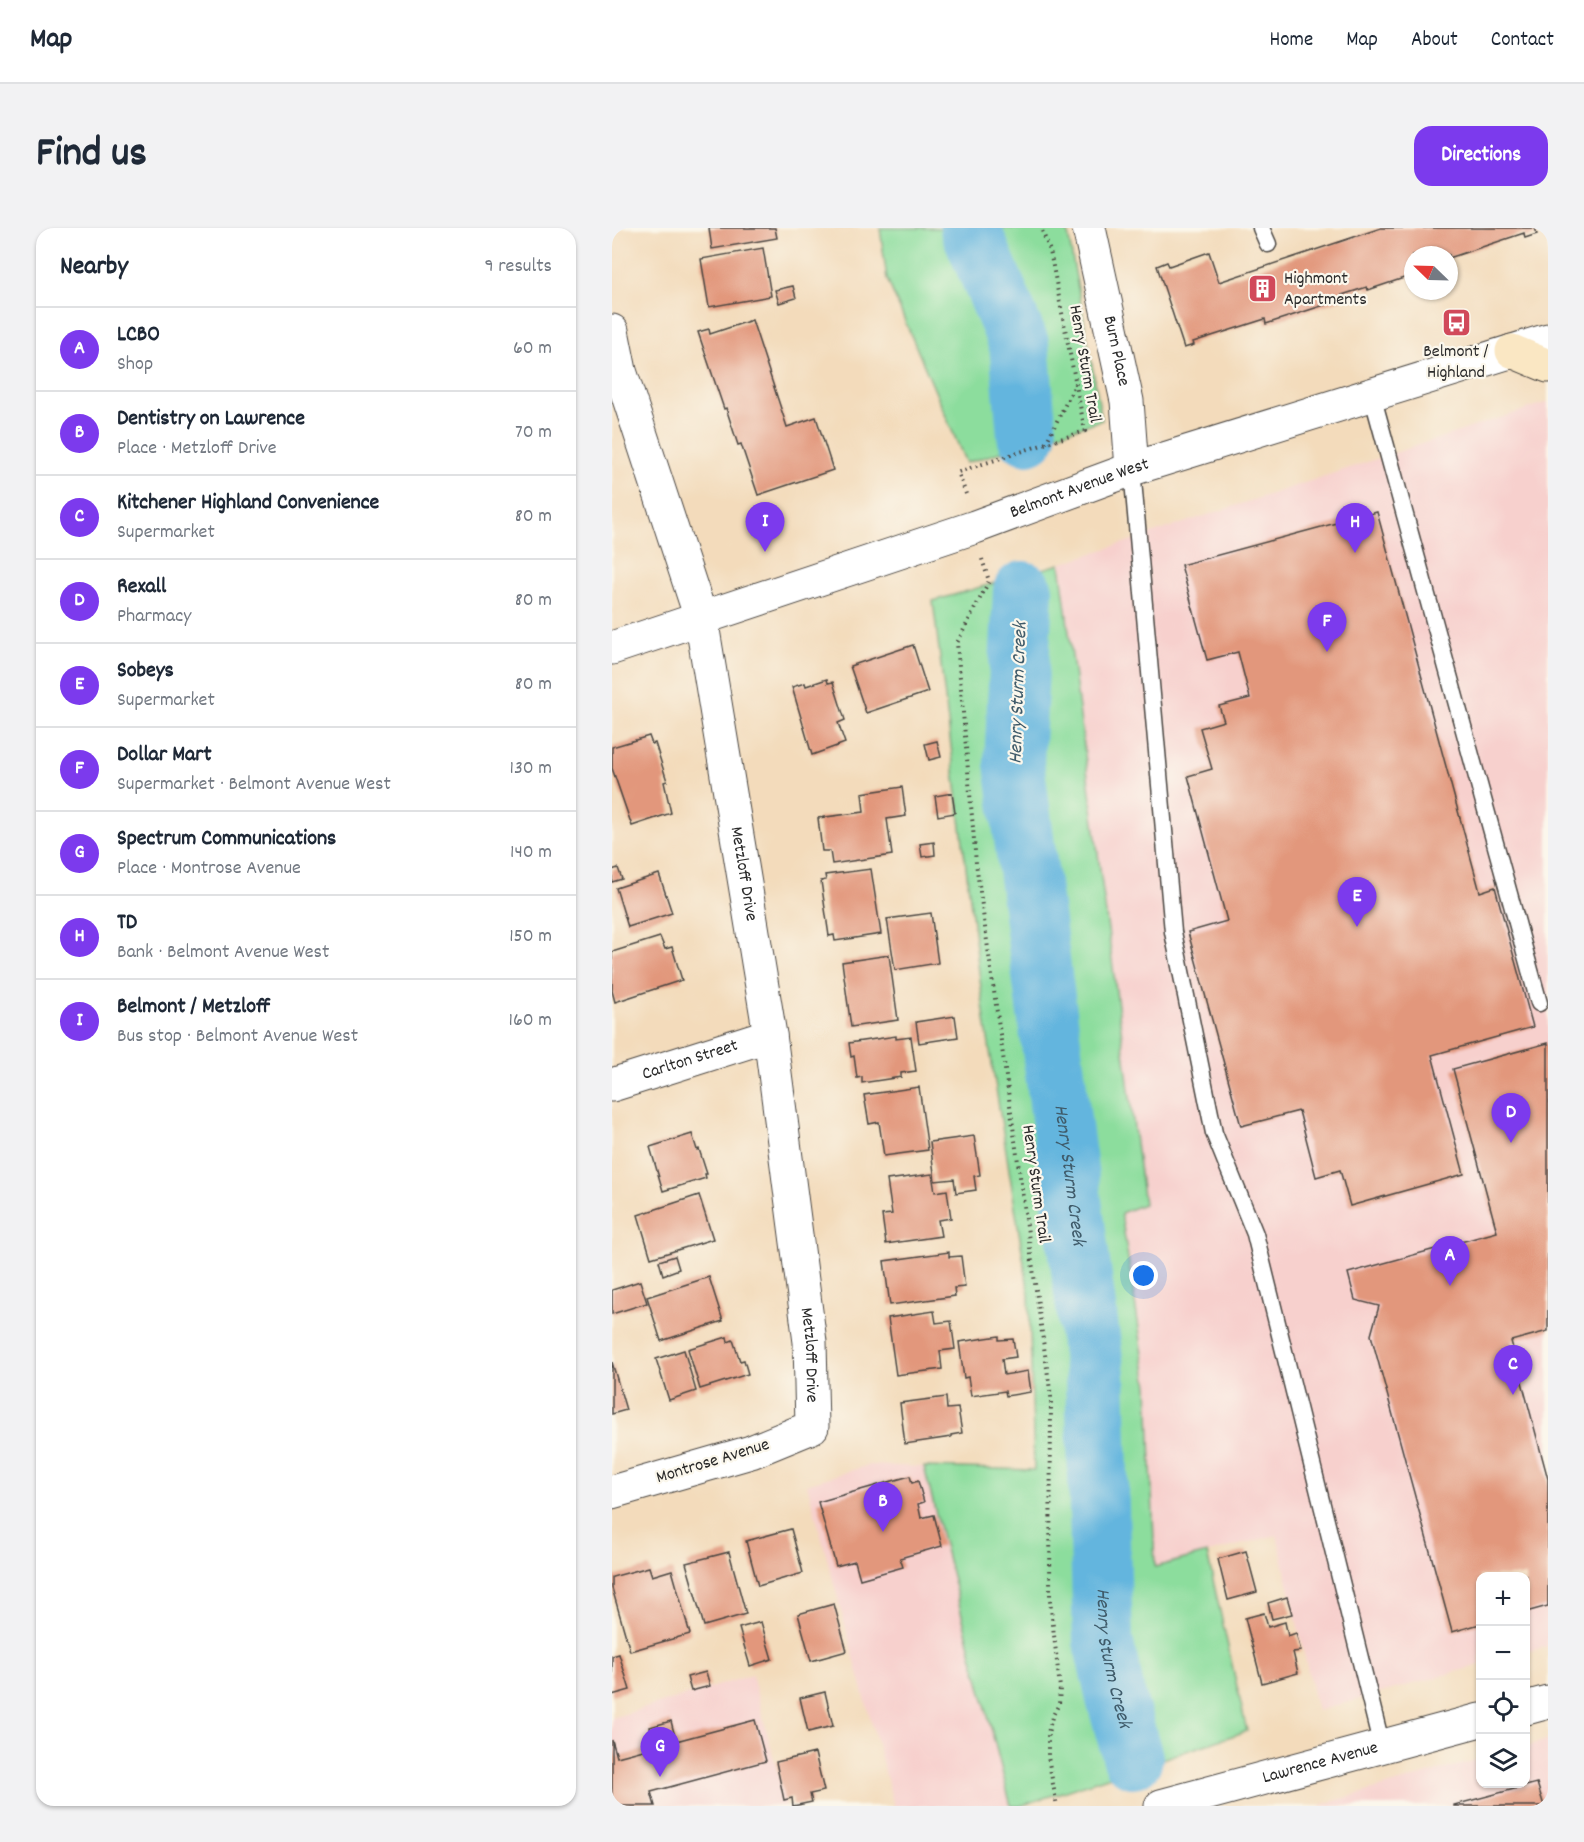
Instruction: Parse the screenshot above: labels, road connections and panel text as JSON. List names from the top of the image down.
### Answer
{
  "streets": {
    "street": [
      "Burn Place",
      "Belmont Avenue West",
      "Metzloff Drive",
      "Carlton Street",
      "Montrose Avenue",
      "Lawrence Avenue"
    ],
    "path": ["Henry Sturm Trail"]
  },
  "crossings": [
    ["Burn Place", "Belmont Avenue West"],
    ["Belmont Avenue West", "Metzloff Drive"],
    ["Metzloff Drive", "Carlton Street"],
    ["Metzloff Drive", "Montrose Avenue"]
  ],
  "water": ["Henry Sturm Creek"],
  "places": {
    "building": ["Highmont Apartments"],
    "bus stop": ["Belmont / Highland"]
  },
  "north": "top left",
  "page": {
    "header": "Map",
    "nav": [
      "Home",
      "Map",
      "About",
      "Contact"
    ],
    "title": "Find us",
    "buttons": "Directions",
    "heading": ["Nearby", "9 results"],
    "list": [
      {
        "mark": "A",
        "name": "LCBO",
        "note": "Shop",
        "value": "60 m"
      },
      {
        "mark": "B",
        "name": "Dentistry on Lawrence",
        "note": "Place · Metzloff Drive",
        "value": "70 m"
      },
      {
        "mark": "C",
        "name": "Kitchener Highland Convenience",
        "note": "Supermarket",
        "value": "80 m"
      },
      {
        "mark": "D",
        "name": "Rexall",
        "note": "Pharmacy",
        "value": "80 m"
      },
      {
        "mark": "E",
        "name": "Sobeys",
        "note": "Supermarket",
        "value": "80 m"
      },
      {
        "mark": "F",
        "name": "Dollar Mart",
        "note": "Supermarket · Belmont Avenue West",
        "value": "130 m"
      },
      {
        "mark": "G",
        "name": "Spectrum Communications",
        "note": "Place · Montrose Avenue",
        "value": "140 m"
      },
      {
        "mark": "H",
        "name": "TD",
        "note": "Bank · Belmont Avenue West",
        "value": "150 m"
      },
      {
        "mark": "I",
        "name": "Belmont / Metzloff",
        "note": "Bus stop · Belmont Avenue West",
        "value": "160 m"
      }
    ],
    "pins": [
      "I",
      "H",
      "F",
      "E",
      "D",
      "A",
      "C",
      "B",
      "G"
    ],
    "map_buttons": ["+", "−"]
  }
}
